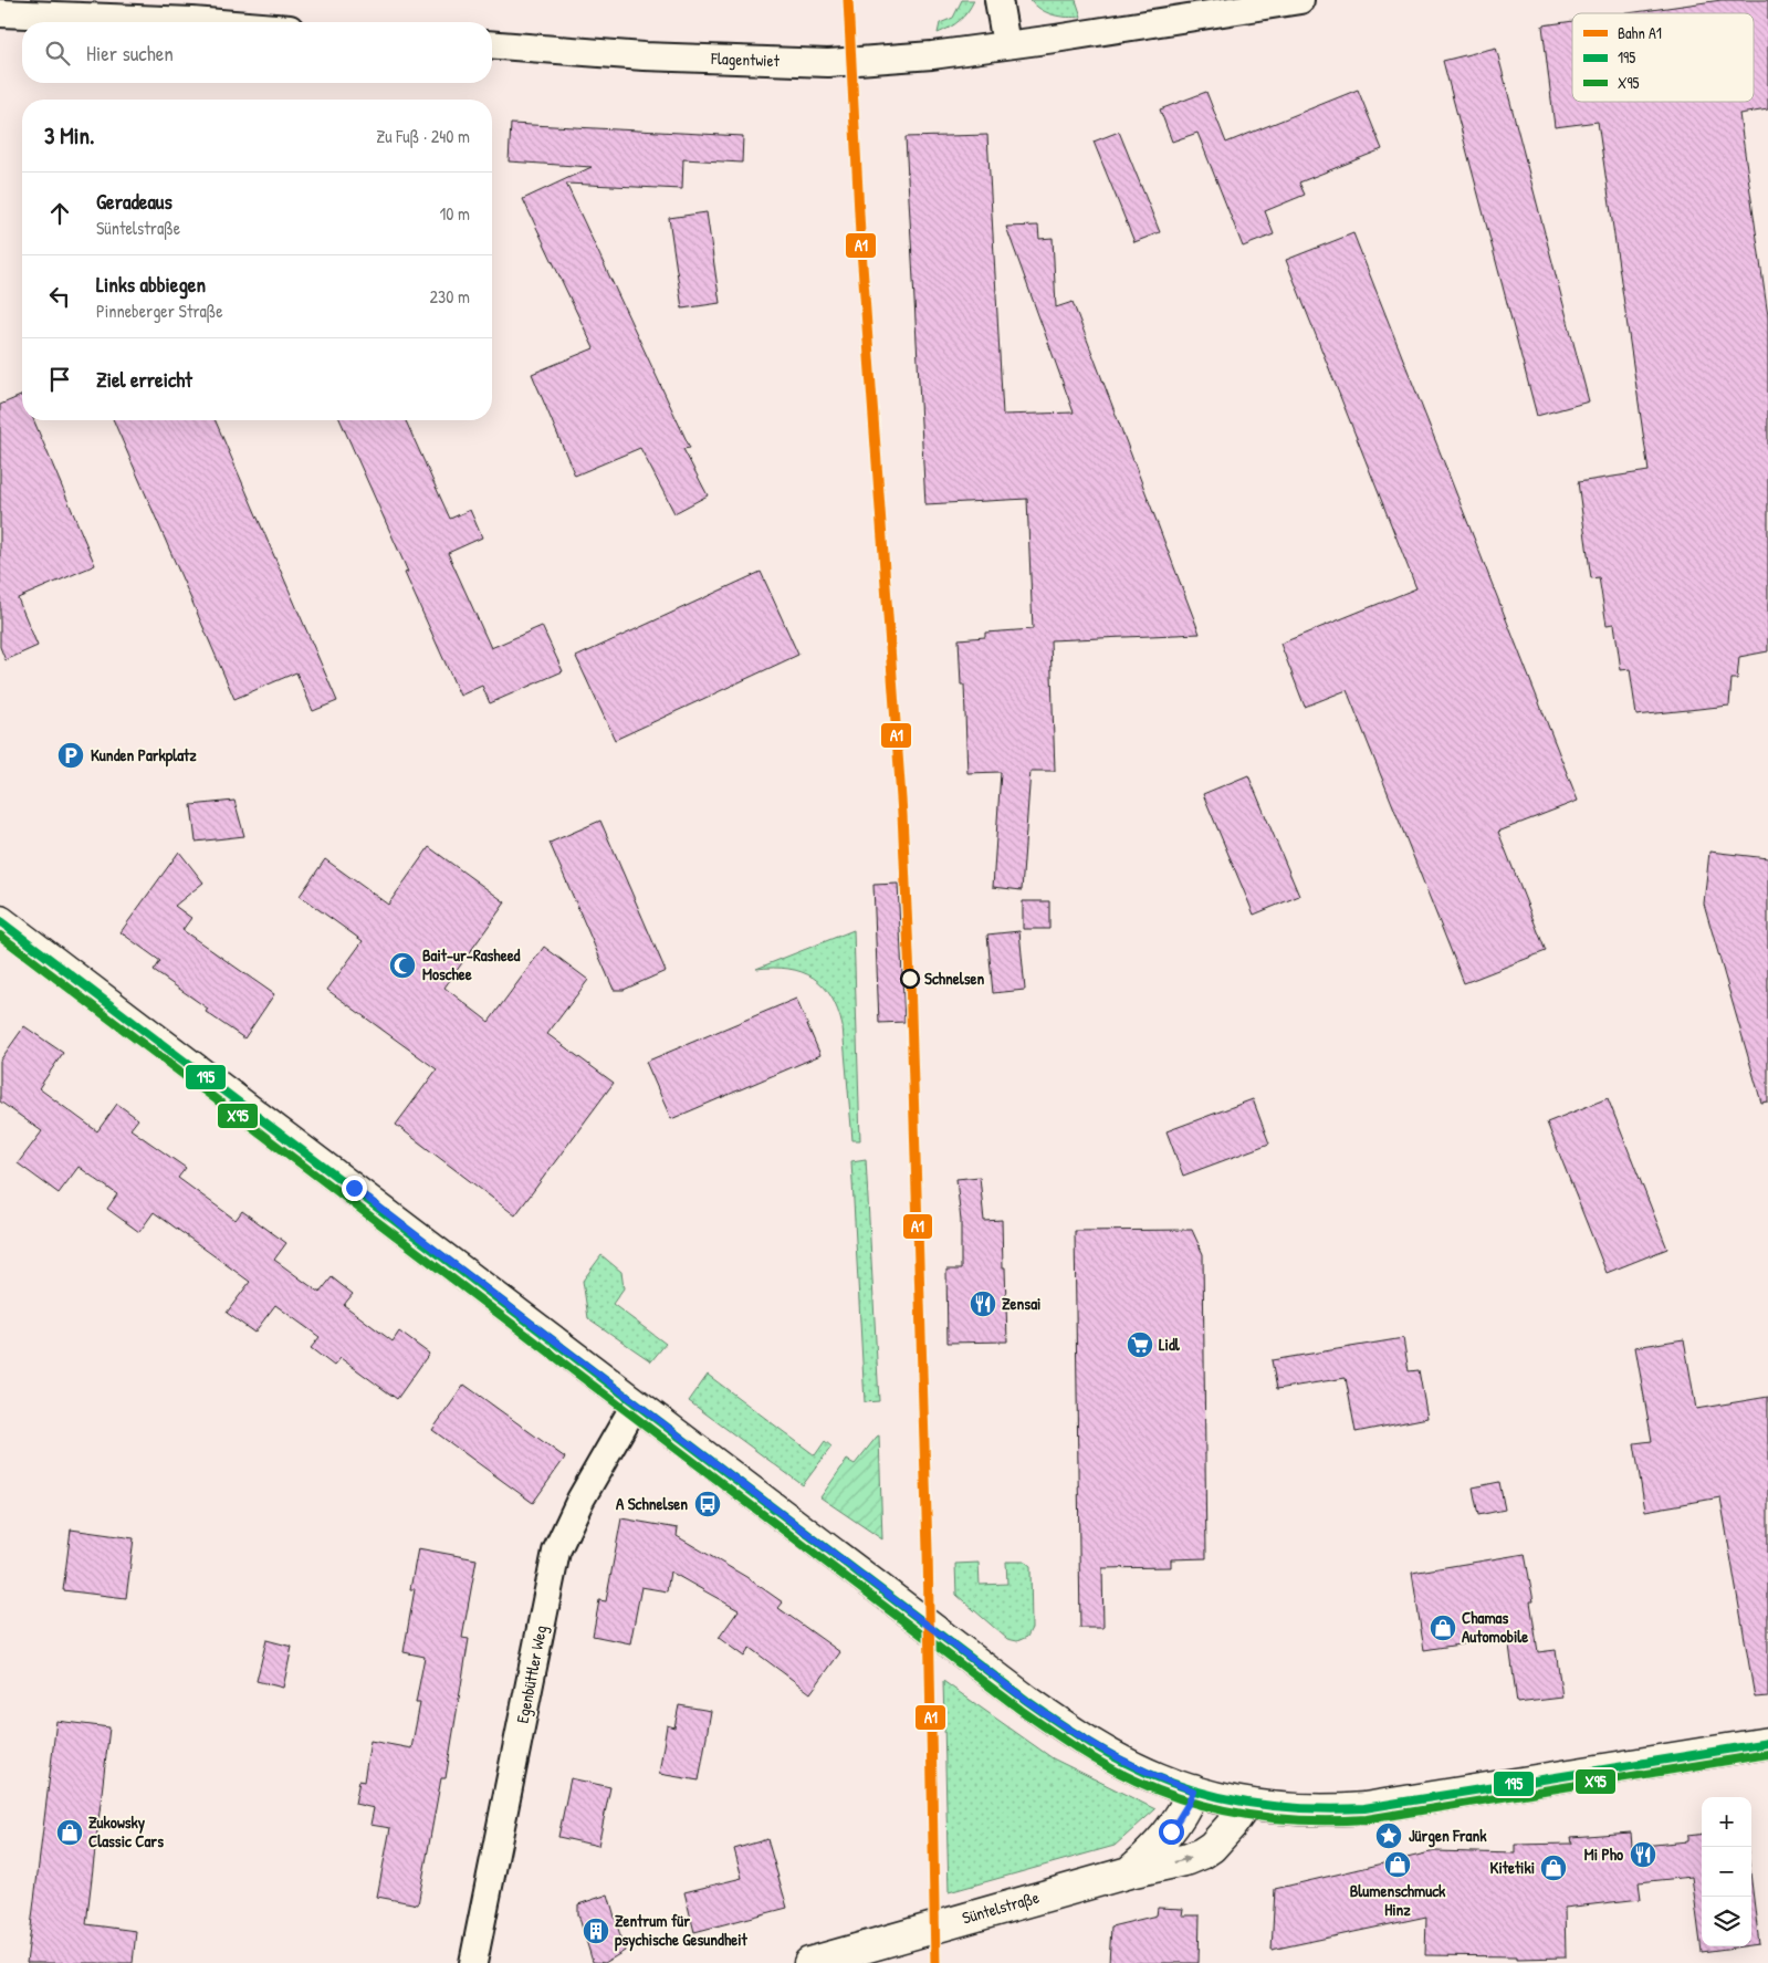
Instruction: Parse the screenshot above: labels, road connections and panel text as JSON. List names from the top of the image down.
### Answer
{
  "streets": {
    "main road": ["Süntelstraße"],
    "street": ["Flagentwiet", "Egenbüttler Weg"]
  },
  "places": {
    "parking": ["Kunden Parkplatz"],
    "mosque": ["Bait-ur-Rasheed Moschee"],
    "other": ["Schnelsen"],
    "restaurant": ["Zensai", "Mi Pho"],
    "supermarket": ["Lidl"],
    "bus stop": ["A Schnelsen"],
    "shop": [
      "Chamas Automobile",
      "Zukowsky Classic Cars",
      "Blumenschmuck Hinz",
      "Kitetiki"
    ],
    "place": ["Jürgen Frank"],
    "building": ["Zentrum für psychische Gesundheit"]
  },
  "lines": ["rail line A1", "transit line 195", "transit line X95"],
  "legend": ["Bahn A1", "195", "X95"],
  "page": {
    "search": "Hier suchen",
    "heading": ["3 Min.", "Zu Fuß · 240 m"],
    "list": [
      ["Geradeaus", "Süntelstraße", "10 m"],
      ["Links abbiegen", "Pinneberger Straße", "230 m"],
      "Ziel erreicht"
    ],
    "map_buttons": ["+", "−"]
  }
}
